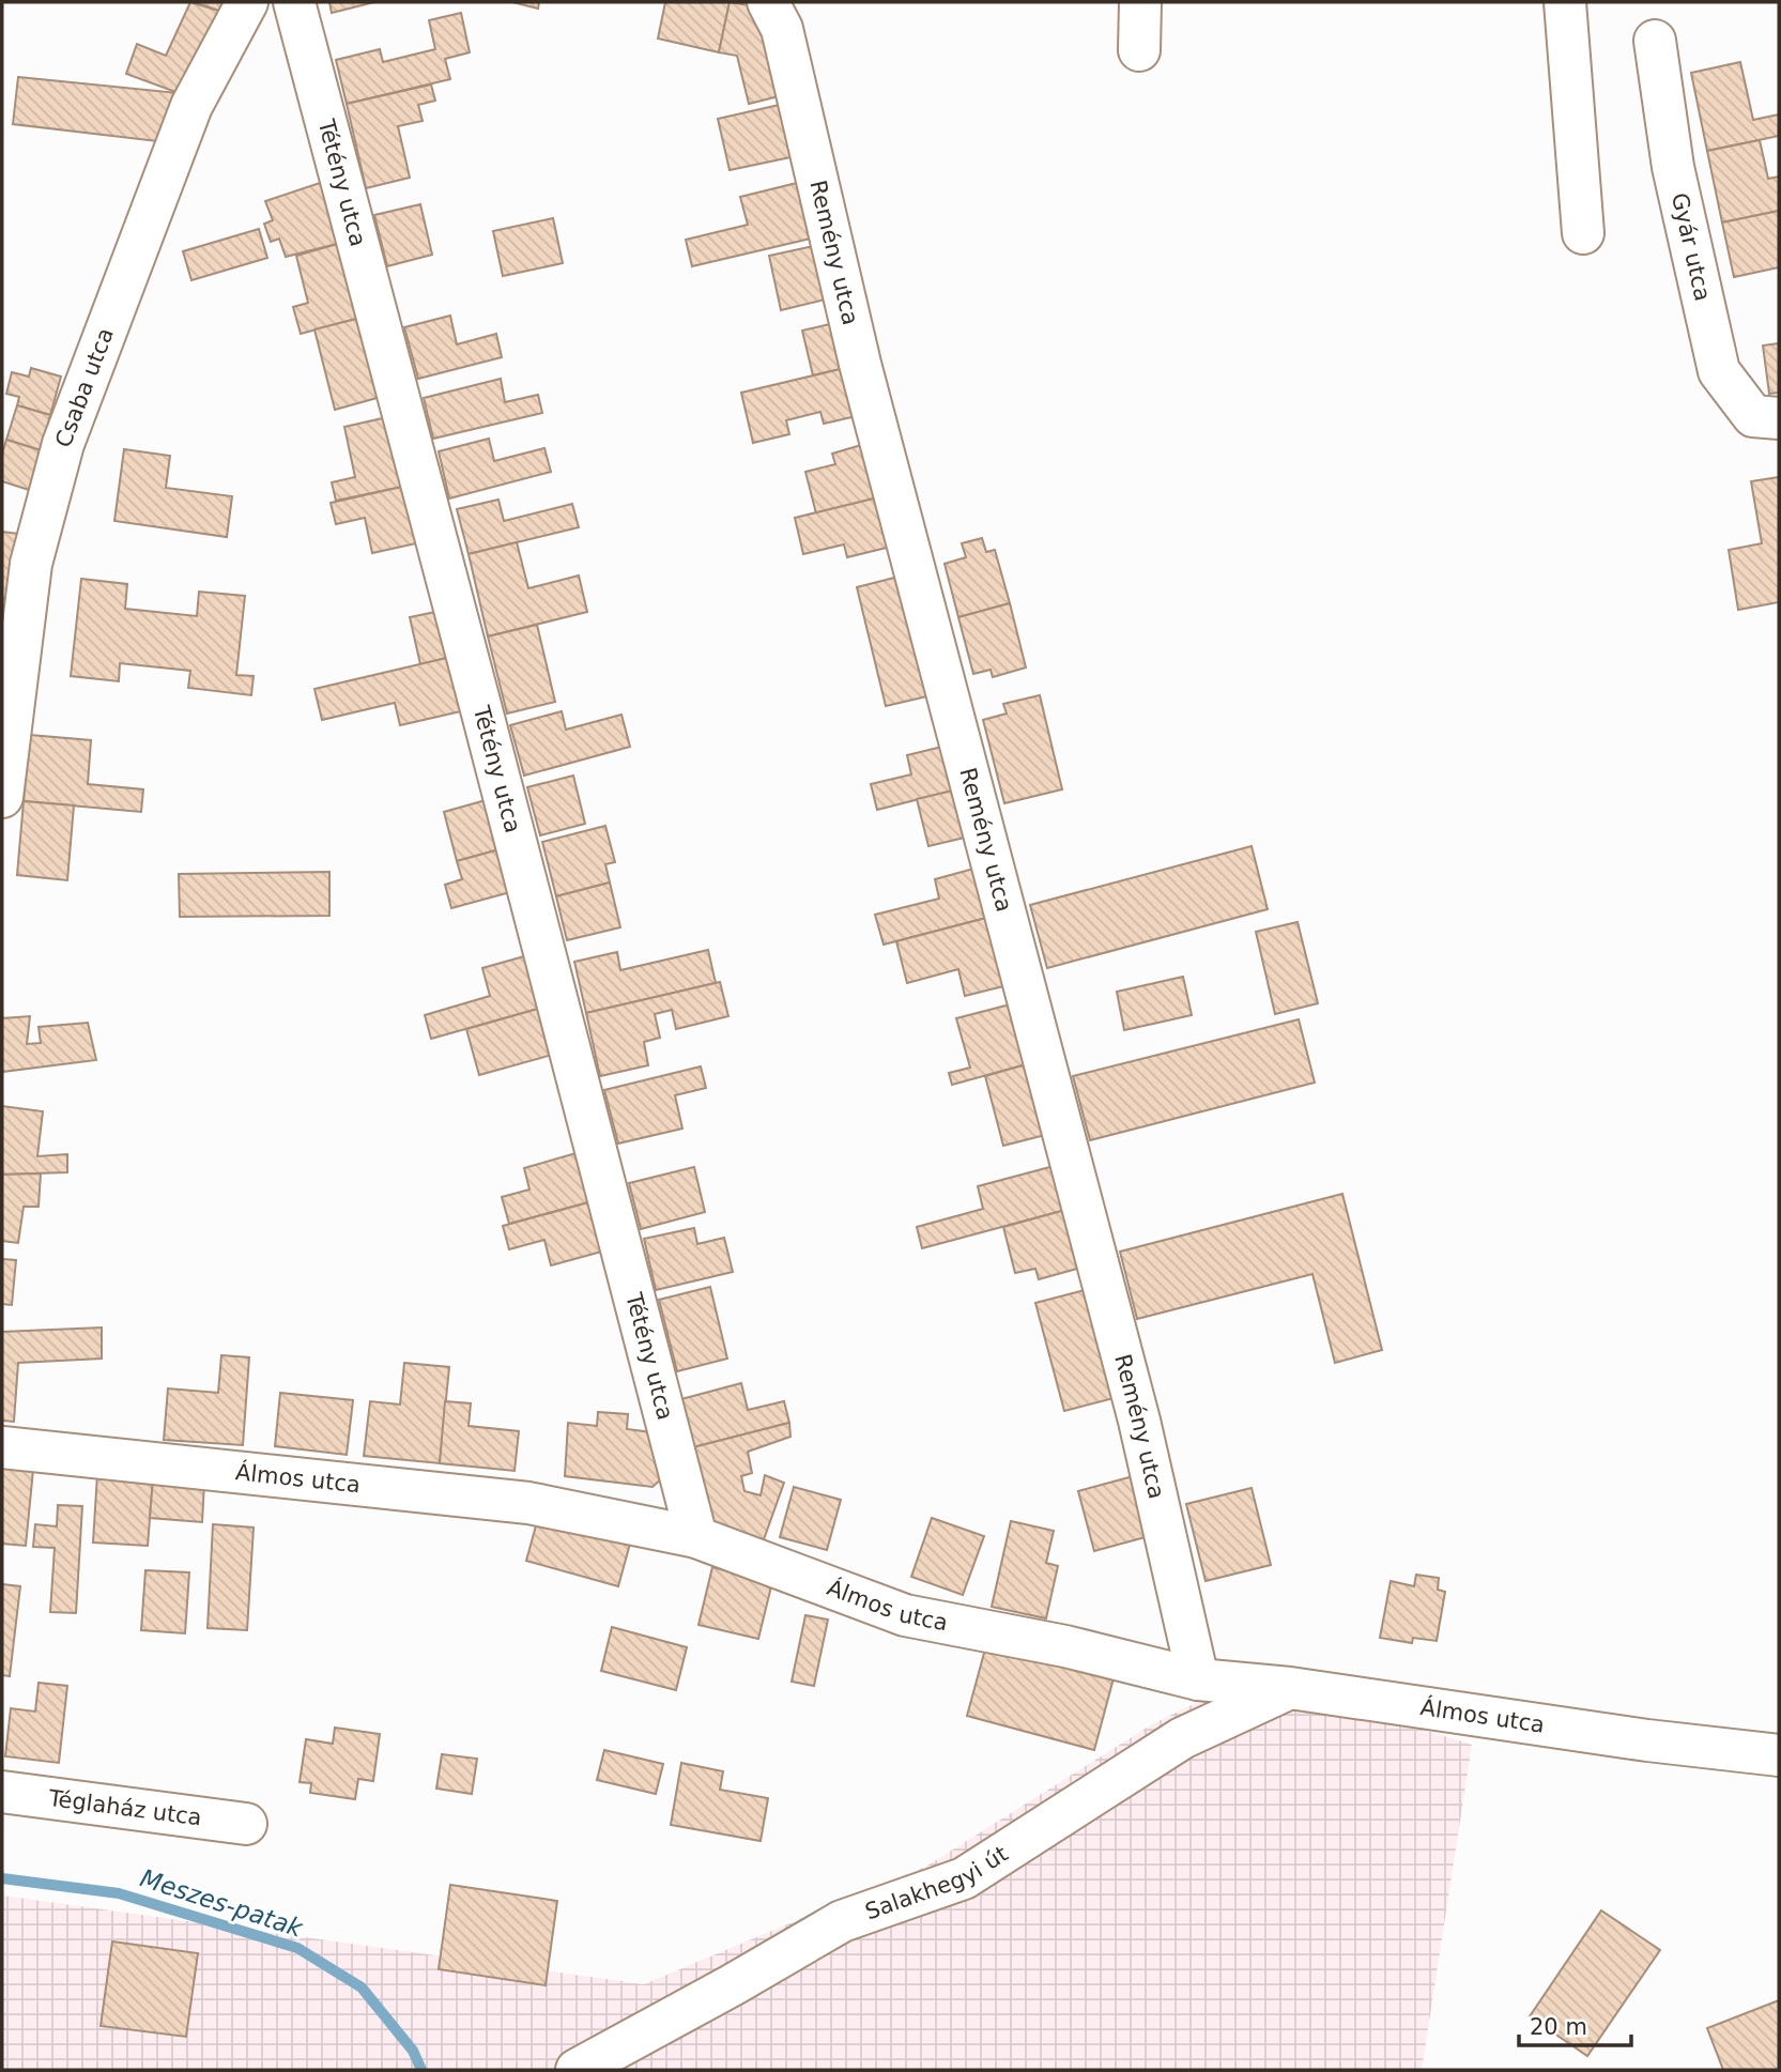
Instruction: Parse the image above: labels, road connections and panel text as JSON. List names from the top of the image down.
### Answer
{
  "streets": {
    "street": [
      "Tétény utca",
      "Gyár utca",
      "Remény utca",
      "Csaba utca",
      "Álmos utca",
      "Téglaház utca",
      "Salakhegyi út"
    ]
  },
  "crossings": [
    ["Tétény utca", "Álmos utca"],
    ["Remény utca", "Álmos utca"],
    ["Álmos utca", "Salakhegyi út"]
  ],
  "water": ["Meszes-patak"],
  "scale_bar": "20 m"
}
